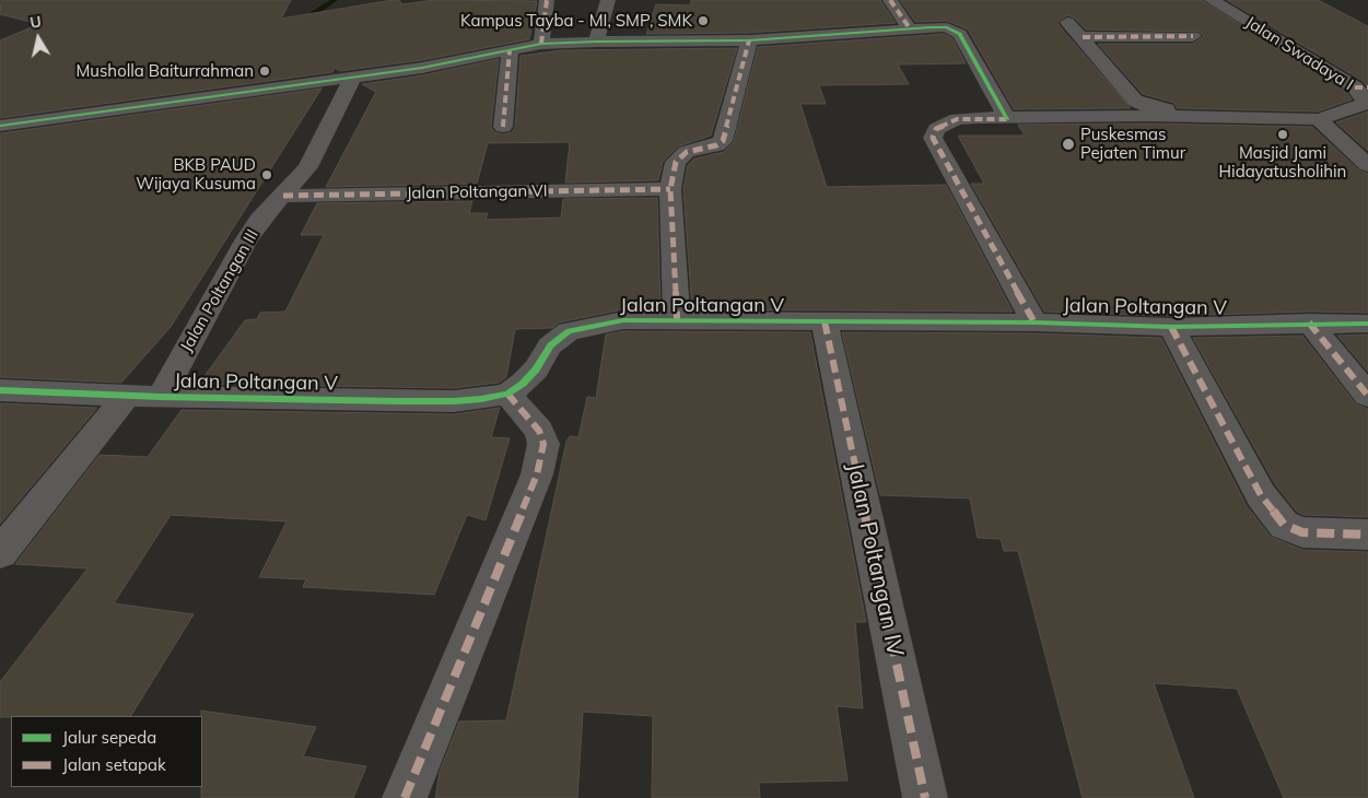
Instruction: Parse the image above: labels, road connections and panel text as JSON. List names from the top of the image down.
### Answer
{
  "streets": {
    "street": [
      "Jalan Swadaya I",
      "Jalan Poltangan VI",
      "Jalan Poltangan III",
      "Jalan Poltangan V",
      "Jalan Poltangan IV"
    ]
  },
  "crossings": [
    ["Jalan Poltangan VI", "Jalan Poltangan III"],
    ["Jalan Poltangan III", "Jalan Poltangan V"],
    ["Jalan Poltangan V", "Jalan Poltangan IV"]
  ],
  "places": [
    "Kampus Tayba - MI, SMP, SMK",
    "Musholla Baiturrahman",
    "Masjid Jami Hidayatusholihin",
    "Puskesmas Pejaten Timur",
    "BKB PAUD Wijaya Kusuma"
  ],
  "legend": ["Jalur sepeda", "Jalan setapak"],
  "north": "top"
}
